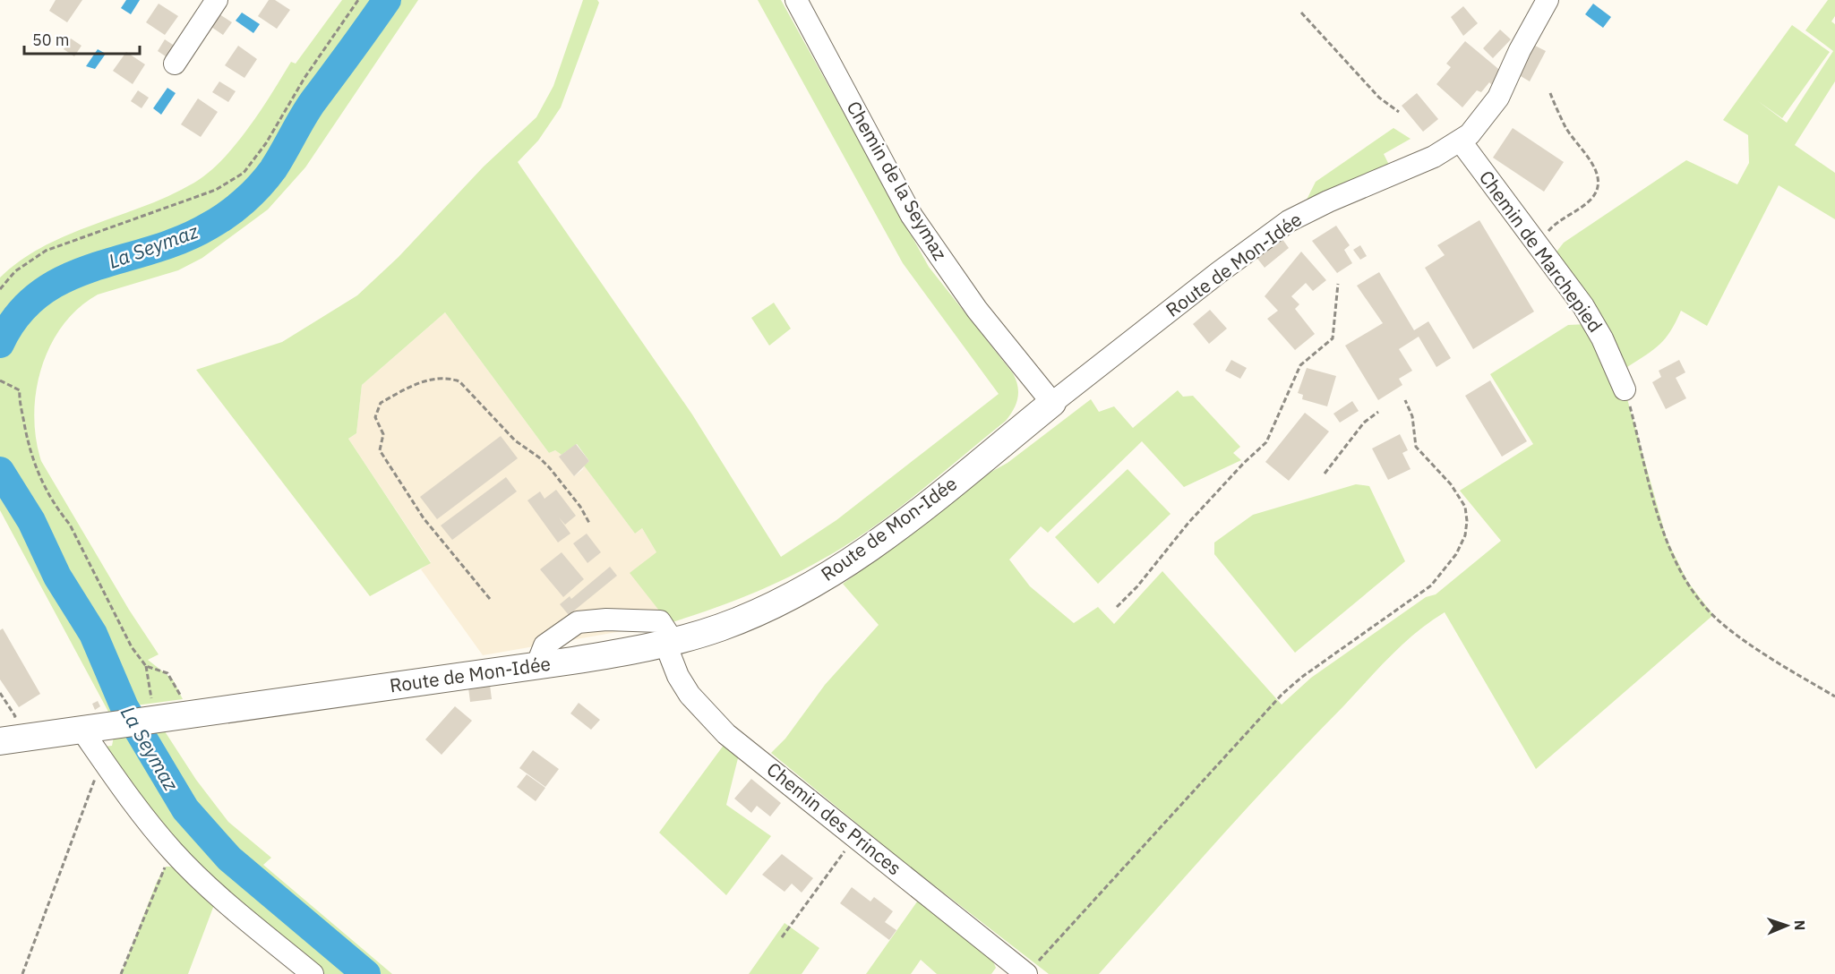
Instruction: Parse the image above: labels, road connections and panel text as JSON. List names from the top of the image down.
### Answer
{
  "streets": {
    "main road": ["Route de Mon-Idée"],
    "street": ["Chemin de la Seymaz", "Chemin de Marchepied", "Chemin des Princes"]
  },
  "crossings": [
    ["Chemin de la Seymaz", "Route de Mon-Idée"],
    ["Chemin de Marchepied", "Route de Mon-Idée"],
    ["Route de Mon-Idée", "Chemin des Princes"]
  ],
  "water": ["La Seymaz"],
  "scale_bar": "50 m",
  "north": "right"
}
